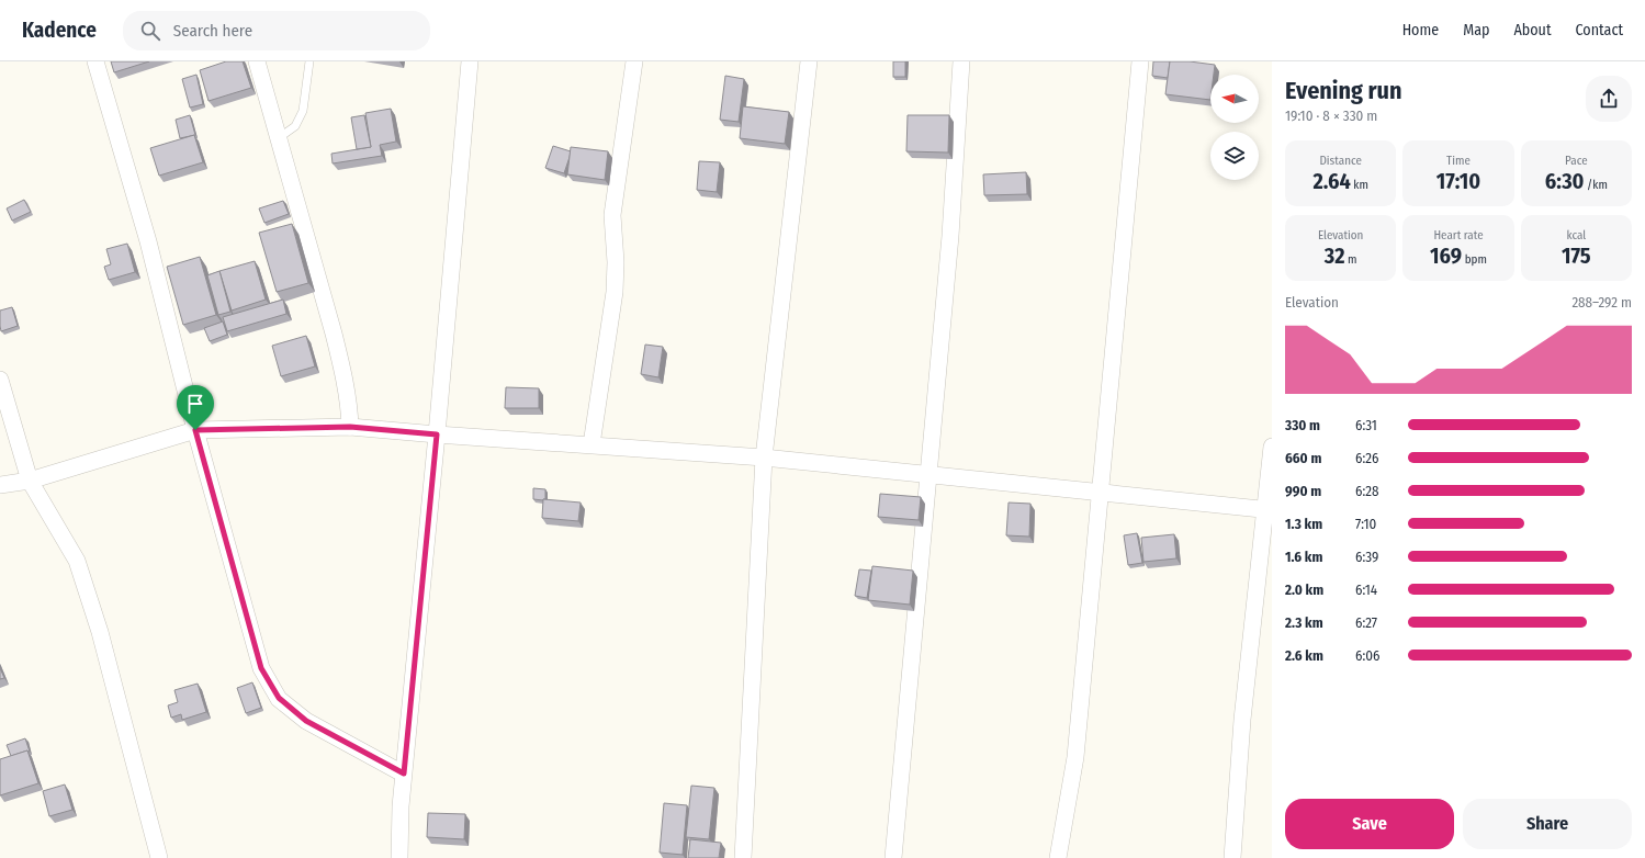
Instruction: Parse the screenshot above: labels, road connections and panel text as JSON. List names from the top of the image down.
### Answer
{
  "north": "left",
  "page": {
    "header": "Kadence",
    "search": "Search here",
    "nav": [
      "Home",
      "Map",
      "About",
      "Contact"
    ],
    "heading": ["Evening run", "19:10 · 8 × 330 m"],
    "stats": [
      ["Distance", "2.64 km"],
      ["Time", "17:10"],
      ["Pace", "6:30 /km"],
      ["Elevation", "32 m"],
      ["Heart rate", "169 bpm"],
      ["kcal", "175"]
    ],
    "chart": ["Elevation", "288–292 m"],
    "list": [
      {
        "name": "330 m",
        "note": "6:31"
      },
      {
        "name": "660 m",
        "note": "6:26"
      },
      {
        "name": "990 m",
        "note": "6:28"
      },
      {
        "name": "1.3 km",
        "note": "7:10"
      },
      {
        "name": "1.6 km",
        "note": "6:39"
      },
      {
        "name": "2.0 km",
        "note": "6:14"
      },
      {
        "name": "2.3 km",
        "note": "6:27"
      },
      {
        "name": "2.6 km",
        "note": "6:06"
      }
    ],
    "buttons": ["Save", "Share"]
  }
}
